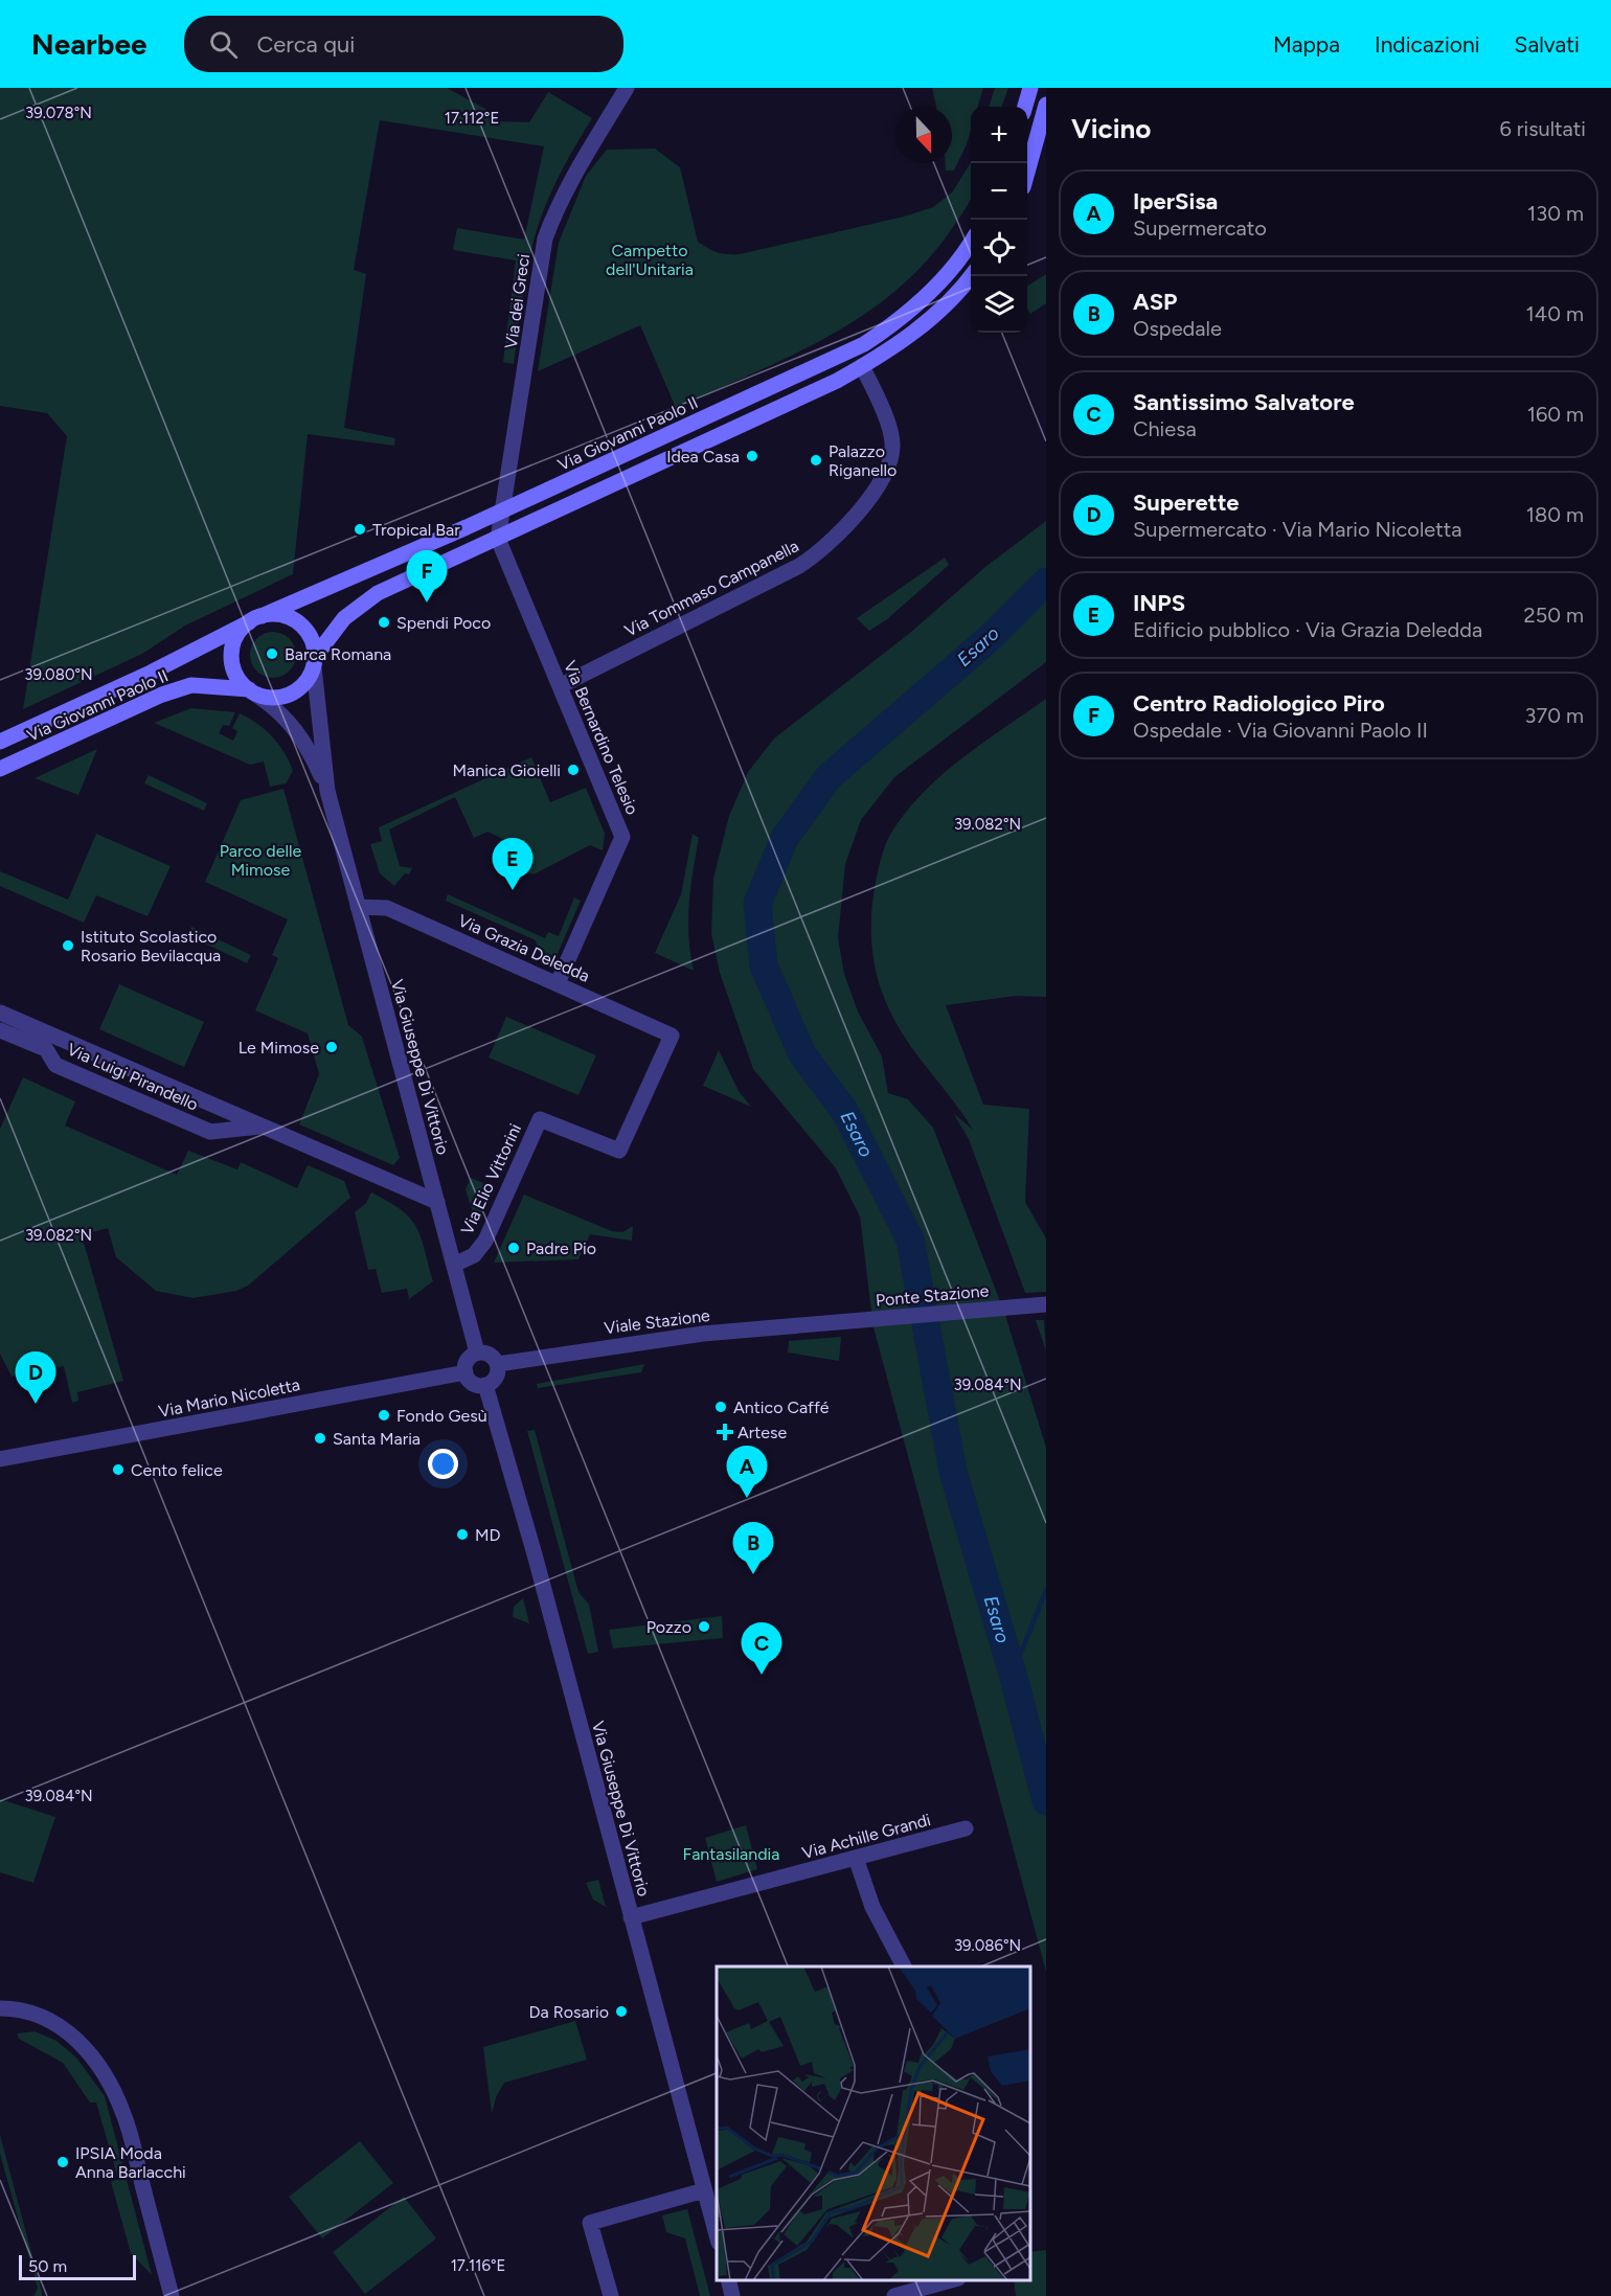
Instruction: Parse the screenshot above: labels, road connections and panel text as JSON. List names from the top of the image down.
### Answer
{
  "streets": {
    "street": [
      "Via dei Greci",
      "Via Giovanni Paolo II",
      "Via Tommaso Campanella",
      "Via Bernardino Telesio",
      "Via Grazia Deledda",
      "Via Giuseppe Di Vittorio",
      "Via Luigi Pirandello",
      "Via Elio Vittorini",
      "Ponte Stazione",
      "Viale Stazione",
      "Via Mario Nicoletta",
      "Via Achille Grandi"
    ]
  },
  "crossings": [
    ["Via dei Greci", "Via Giovanni Paolo II"],
    ["Via dei Greci", "Via Bernardino Telesio"],
    ["Via Tommaso Campanella", "Via Bernardino Telesio"],
    ["Via Bernardino Telesio", "Via Grazia Deledda"],
    ["Via Grazia Deledda", "Via Giuseppe Di Vittorio"],
    ["Via Grazia Deledda", "Via Elio Vittorini"],
    ["Via Giuseppe Di Vittorio", "Via Luigi Pirandello"],
    ["Via Giuseppe Di Vittorio", "Via Elio Vittorini"],
    ["Via Giuseppe Di Vittorio", "Viale Stazione"],
    ["Via Giuseppe Di Vittorio", "Via Mario Nicoletta"],
    ["Via Giuseppe Di Vittorio", "Via Achille Grandi"],
    ["Ponte Stazione", "Viale Stazione"],
    ["Viale Stazione", "Via Mario Nicoletta"]
  ],
  "water": ["Esaro"],
  "parks": ["Campetto dell'Unitaria", "Parco delle Mimose", "Fantasilandia"],
  "places": {
    "other": [
      "Idea Casa",
      "Palazzo Riganello",
      "Tropical Bar",
      "Spendi Poco",
      "Barca Romana",
      "Manica Gioielli",
      "Istituto Scolastico Rosario Bevilacqua",
      "Le Mimose",
      "Padre Pio",
      "Antico Caffé",
      "Fondo Gesù",
      "Santa Maria",
      "Cento felice",
      "MD",
      "Pozzo",
      "Da Rosario",
      "IPSIA Moda Anna Barlacchi"
    ],
    "health": ["Artese"]
  },
  "scale_bar": "50 m",
  "north": "bottom",
  "page": {
    "header": "Nearbee",
    "search": "Cerca qui",
    "nav": ["Mappa", "Indicazioni", "Salvati"],
    "heading": ["Vicino", "6 risultati"],
    "map_buttons": ["+", "−"],
    "list": [
      {
        "mark": "A",
        "name": "IperSisa",
        "note": "Supermercato",
        "value": "130 m"
      },
      {
        "mark": "B",
        "name": "ASP",
        "note": "Ospedale",
        "value": "140 m"
      },
      {
        "mark": "C",
        "name": "Santissimo Salvatore",
        "note": "Chiesa",
        "value": "160 m"
      },
      {
        "mark": "D",
        "name": "Superette",
        "note": "Supermercato · Via Mario Nicoletta",
        "value": "180 m"
      },
      {
        "mark": "E",
        "name": "INPS",
        "note": "Edificio pubblico · Via Grazia Deledda",
        "value": "250 m"
      },
      {
        "mark": "F",
        "name": "Centro Radiologico Piro",
        "note": "Ospedale · Via Giovanni Paolo II",
        "value": "370 m"
      }
    ],
    "pins": [
      "F",
      "E",
      "D",
      "A",
      "B",
      "C"
    ],
    "scale": "50 m"
  },
  "coordinates": [
    "39.078°N",
    "17.112°E",
    "39.080°N",
    "39.082°N",
    "39.084°N",
    "39.086°N",
    "17.116°E"
  ]
}
